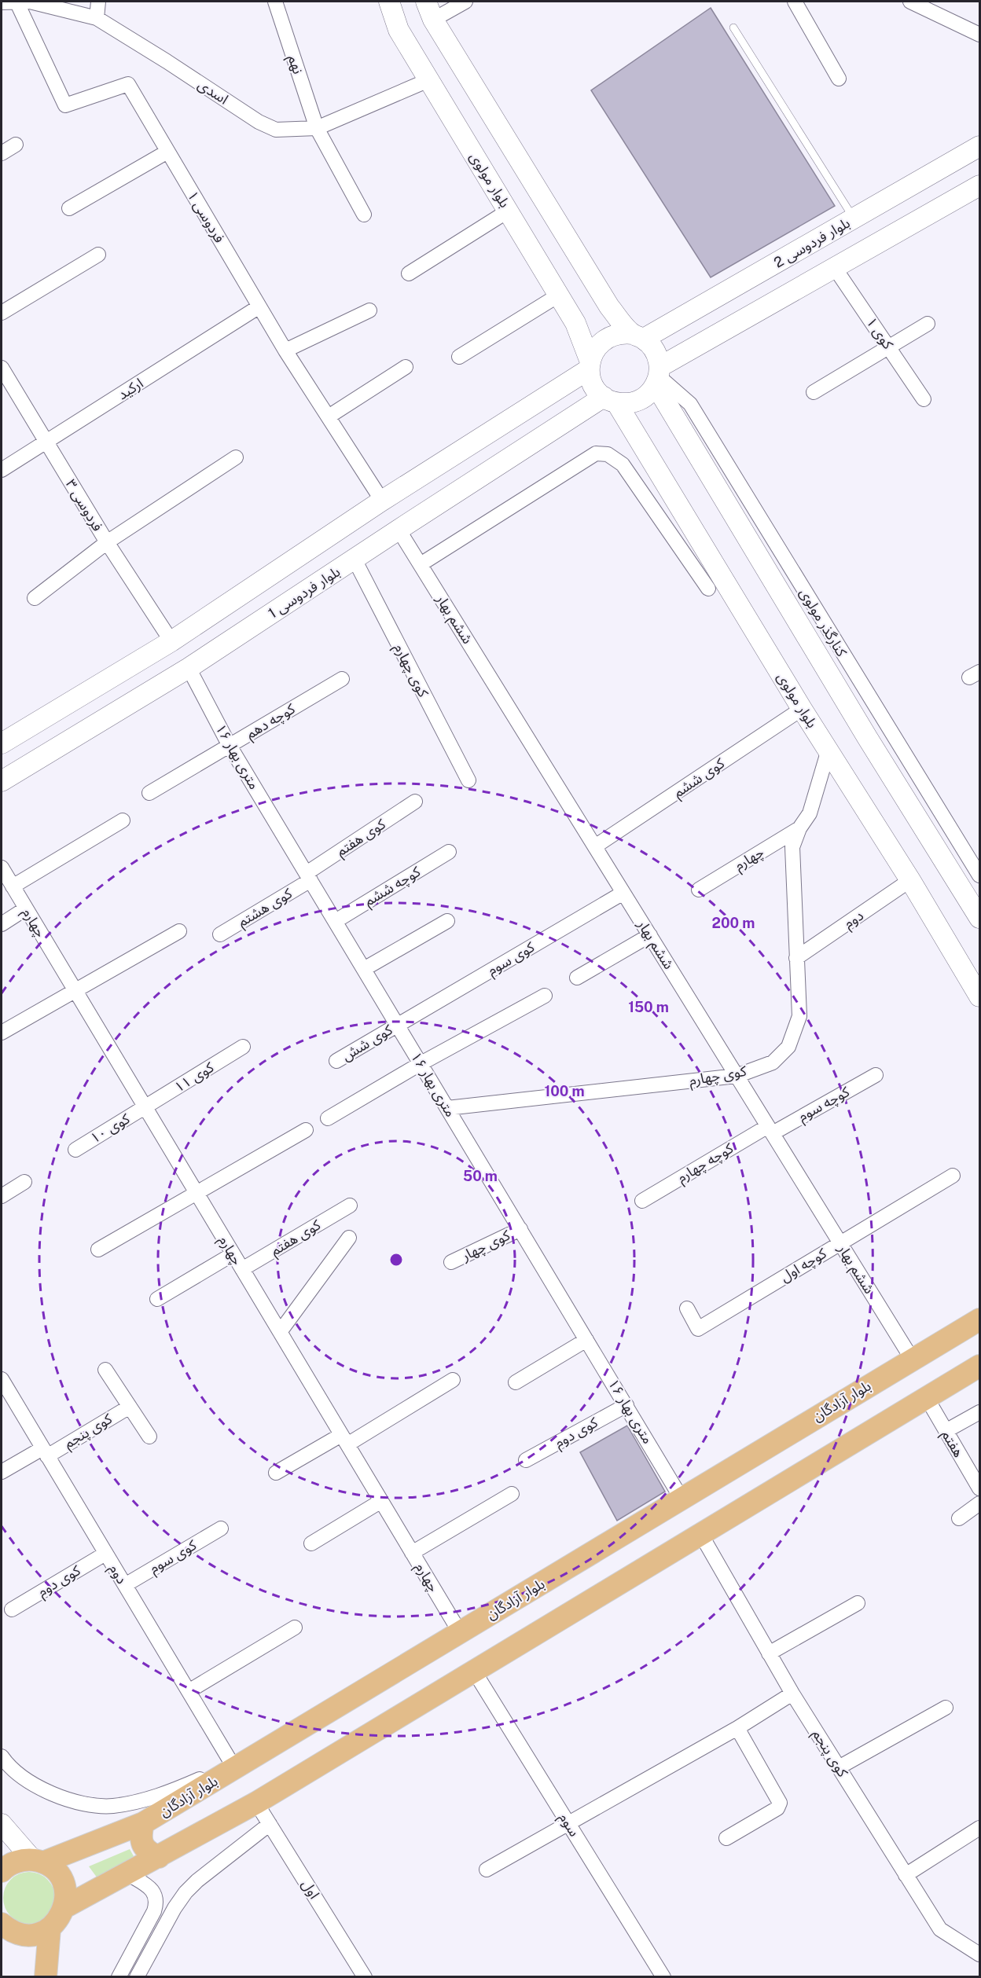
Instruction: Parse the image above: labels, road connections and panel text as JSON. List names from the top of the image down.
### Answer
{
  "streets": {
    "main road": [
      "بلوار مولوی",
      "بلوار فردوسی 2",
      "بلوار فردوسی 1",
      "بلوار آزادگان"
    ],
    "street": [
      "نهم",
      "اسدی",
      "فردوسی ۱",
      "کوی ۱",
      "ارکید",
      "فردوسی ۳",
      "ششم بهار",
      "کنارگذر مولوی",
      "کوی چهارم",
      "کوچه دهم",
      "۱۶ متری بهار",
      "کوی ششم",
      "کوی هفتم",
      "چهارم",
      "کوچه ششم",
      "کوی هشتم",
      "دوم",
      "کوی سوم",
      "کوی شش",
      "کوی ۱۱",
      "کوچه سوم",
      "کوی ۱۰",
      "کوچه چهارم",
      "کوی چهار",
      "کوچه اول",
      "کوی پنجم",
      "کوی دوم",
      "هفتم",
      "سوم",
      "اول"
    ]
  },
  "crossings": [
    ["نهم", "اسدی"],
    ["اسدی", "بلوار مولوی"],
    ["اسدی", "فردوسی ۱"],
    ["بلوار مولوی", "بلوار فردوسی 2"],
    ["بلوار مولوی", "بلوار فردوسی 1"],
    ["بلوار مولوی", "کنارگذر مولوی"],
    ["بلوار مولوی", "کوی چهارم"],
    ["بلوار مولوی", "کوی ششم"],
    ["بلوار مولوی", "دوم"],
    ["فردوسی ۱", "ارکید"],
    ["بلوار فردوسی 2", "بلوار فردوسی 1"],
    ["بلوار فردوسی 2", "کنارگذر مولوی"],
    ["ارکید", "فردوسی ۳"],
    ["بلوار فردوسی 1", "ششم بهار"],
    ["بلوار فردوسی 1", "کنارگذر مولوی"],
    ["بلوار فردوسی 1", "کوی چهارم"],
    ["بلوار فردوسی 1", "۱۶ متری بهار"],
    ["ششم بهار", "کوی چهارم"],
    ["ششم بهار", "کوی ششم"],
    ["ششم بهار", "کوی سوم"],
    ["ششم بهار", "کوچه سوم"],
    ["ششم بهار", "کوچه چهارم"],
    ["ششم بهار", "کوچه اول"],
    ["ششم بهار", "بلوار آزادگان"],
    ["کوی چهارم", "۱۶ متری بهار"],
    ["کوی چهارم", "چهارم"],
    ["کوی چهارم", "دوم"],
    ["کوچه دهم", "۱۶ متری بهار"],
    ["۱۶ متری بهار", "کوی هفتم"],
    ["۱۶ متری بهار", "کوچه ششم"],
    ["۱۶ متری بهار", "کوی هشتم"],
    ["۱۶ متری بهار", "کوی سوم"],
    ["۱۶ متری بهار", "کوی شش"],
    ["۱۶ متری بهار", "کوی چهار"],
    ["۱۶ متری بهار", "بلوار آزادگان"],
    ["۱۶ متری بهار", "کوی دوم"],
    ["کوی هفتم", "چهارم"],
    ["کوی هفتم", "کوی هشتم"],
    ["چهارم", "کوی ۱۱"],
    ["چهارم", "کوی ۱۰"],
    ["چهارم", "بلوار آزادگان"],
    ["دوم", "کوی سوم"],
    ["دوم", "بلوار آزادگان"],
    ["دوم", "کوی پنجم"],
    ["دوم", "کوی دوم"],
    ["کوی سوم", "کوی شش"],
    ["کوی ۱۱", "کوی ۱۰"],
    ["کوچه سوم", "کوچه چهارم"]
  ],
  "rings": [
    "200 m",
    "150 m",
    "100 m",
    "50 m"
  ]
}
